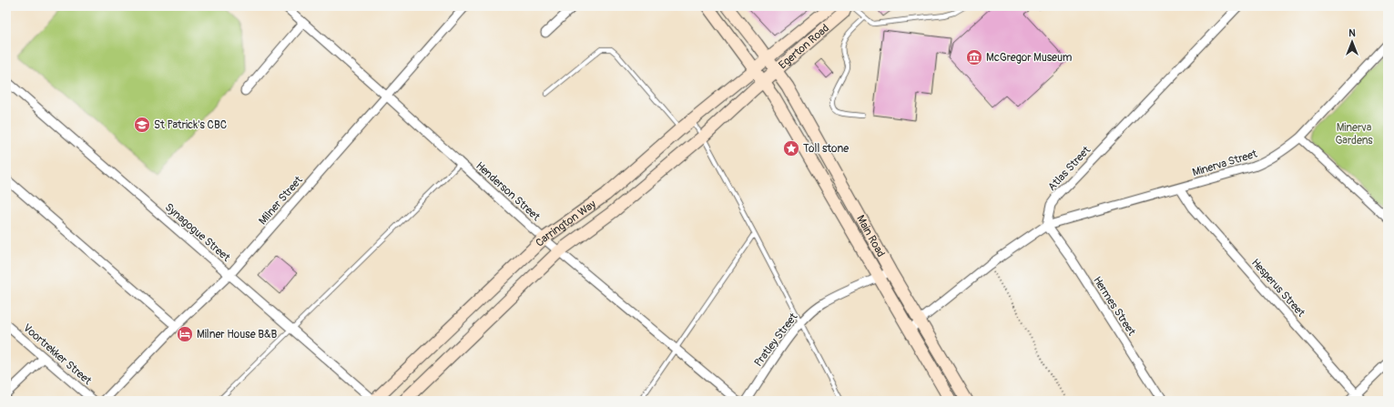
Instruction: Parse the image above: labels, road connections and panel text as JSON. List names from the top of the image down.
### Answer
{
  "streets": {
    "street": [
      "Egerton Road",
      "Minerva Street",
      "Atlas Street",
      "Henderson Street",
      "Milner Street",
      "Carrington Way",
      "Synagogue Street",
      "Main Road",
      "Hesperus Street",
      "Hermes Street",
      "Pratley Street",
      "Voortrekker Street"
    ]
  },
  "crossings": [
    ["Egerton Road", "Carrington Way"],
    ["Egerton Road", "Main Road"],
    ["Minerva Street", "Atlas Street"],
    ["Minerva Street", "Hesperus Street"],
    ["Minerva Street", "Hermes Street"],
    ["Atlas Street", "Hermes Street"],
    ["Henderson Street", "Milner Street"],
    ["Henderson Street", "Carrington Way"],
    ["Milner Street", "Synagogue Street"],
    ["Carrington Way", "Synagogue Street"],
    ["Carrington Way", "Main Road"],
    ["Main Road", "Pratley Street"]
  ],
  "parks": ["Minerva Gardens"],
  "places": {
    "museum": ["McGregor Museum"],
    "school or university": ["St Patrick's CBC"],
    "place": ["Toll stone"],
    "hotel": ["Milner House B&B"]
  },
  "north": "top"
}
